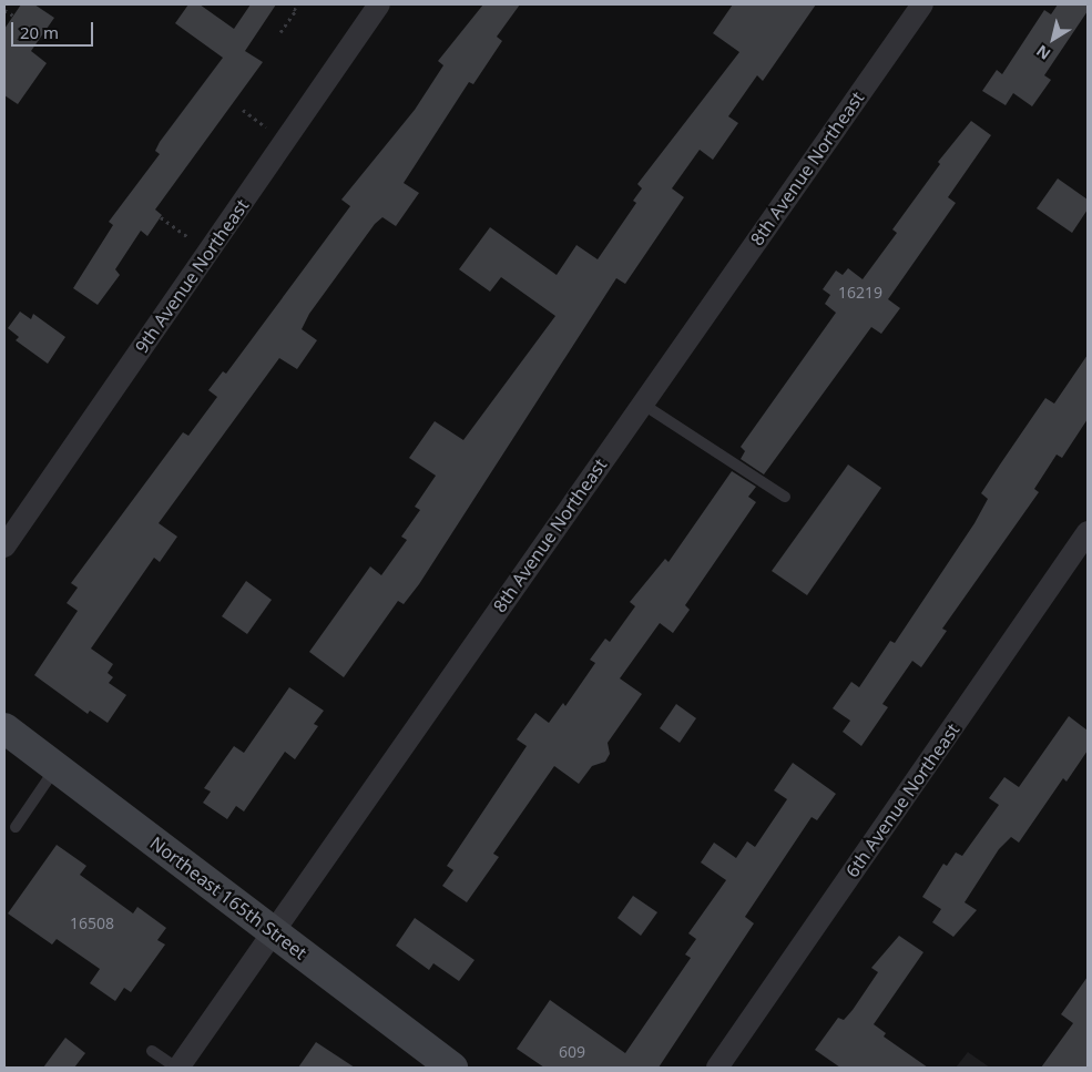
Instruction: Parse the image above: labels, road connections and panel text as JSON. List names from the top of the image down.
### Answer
{
  "streets": {
    "street": [
      "8th Avenue Northeast",
      "9th Avenue Northeast",
      "6th Avenue Northeast",
      "Northeast 165th Street"
    ]
  },
  "crossings": [
    ["8th Avenue Northeast", "Northeast 165th Street"]
  ],
  "house_numbers": ["16219", "16508", "609"],
  "scale_bar": "20 m",
  "north": "bottom left"
}
